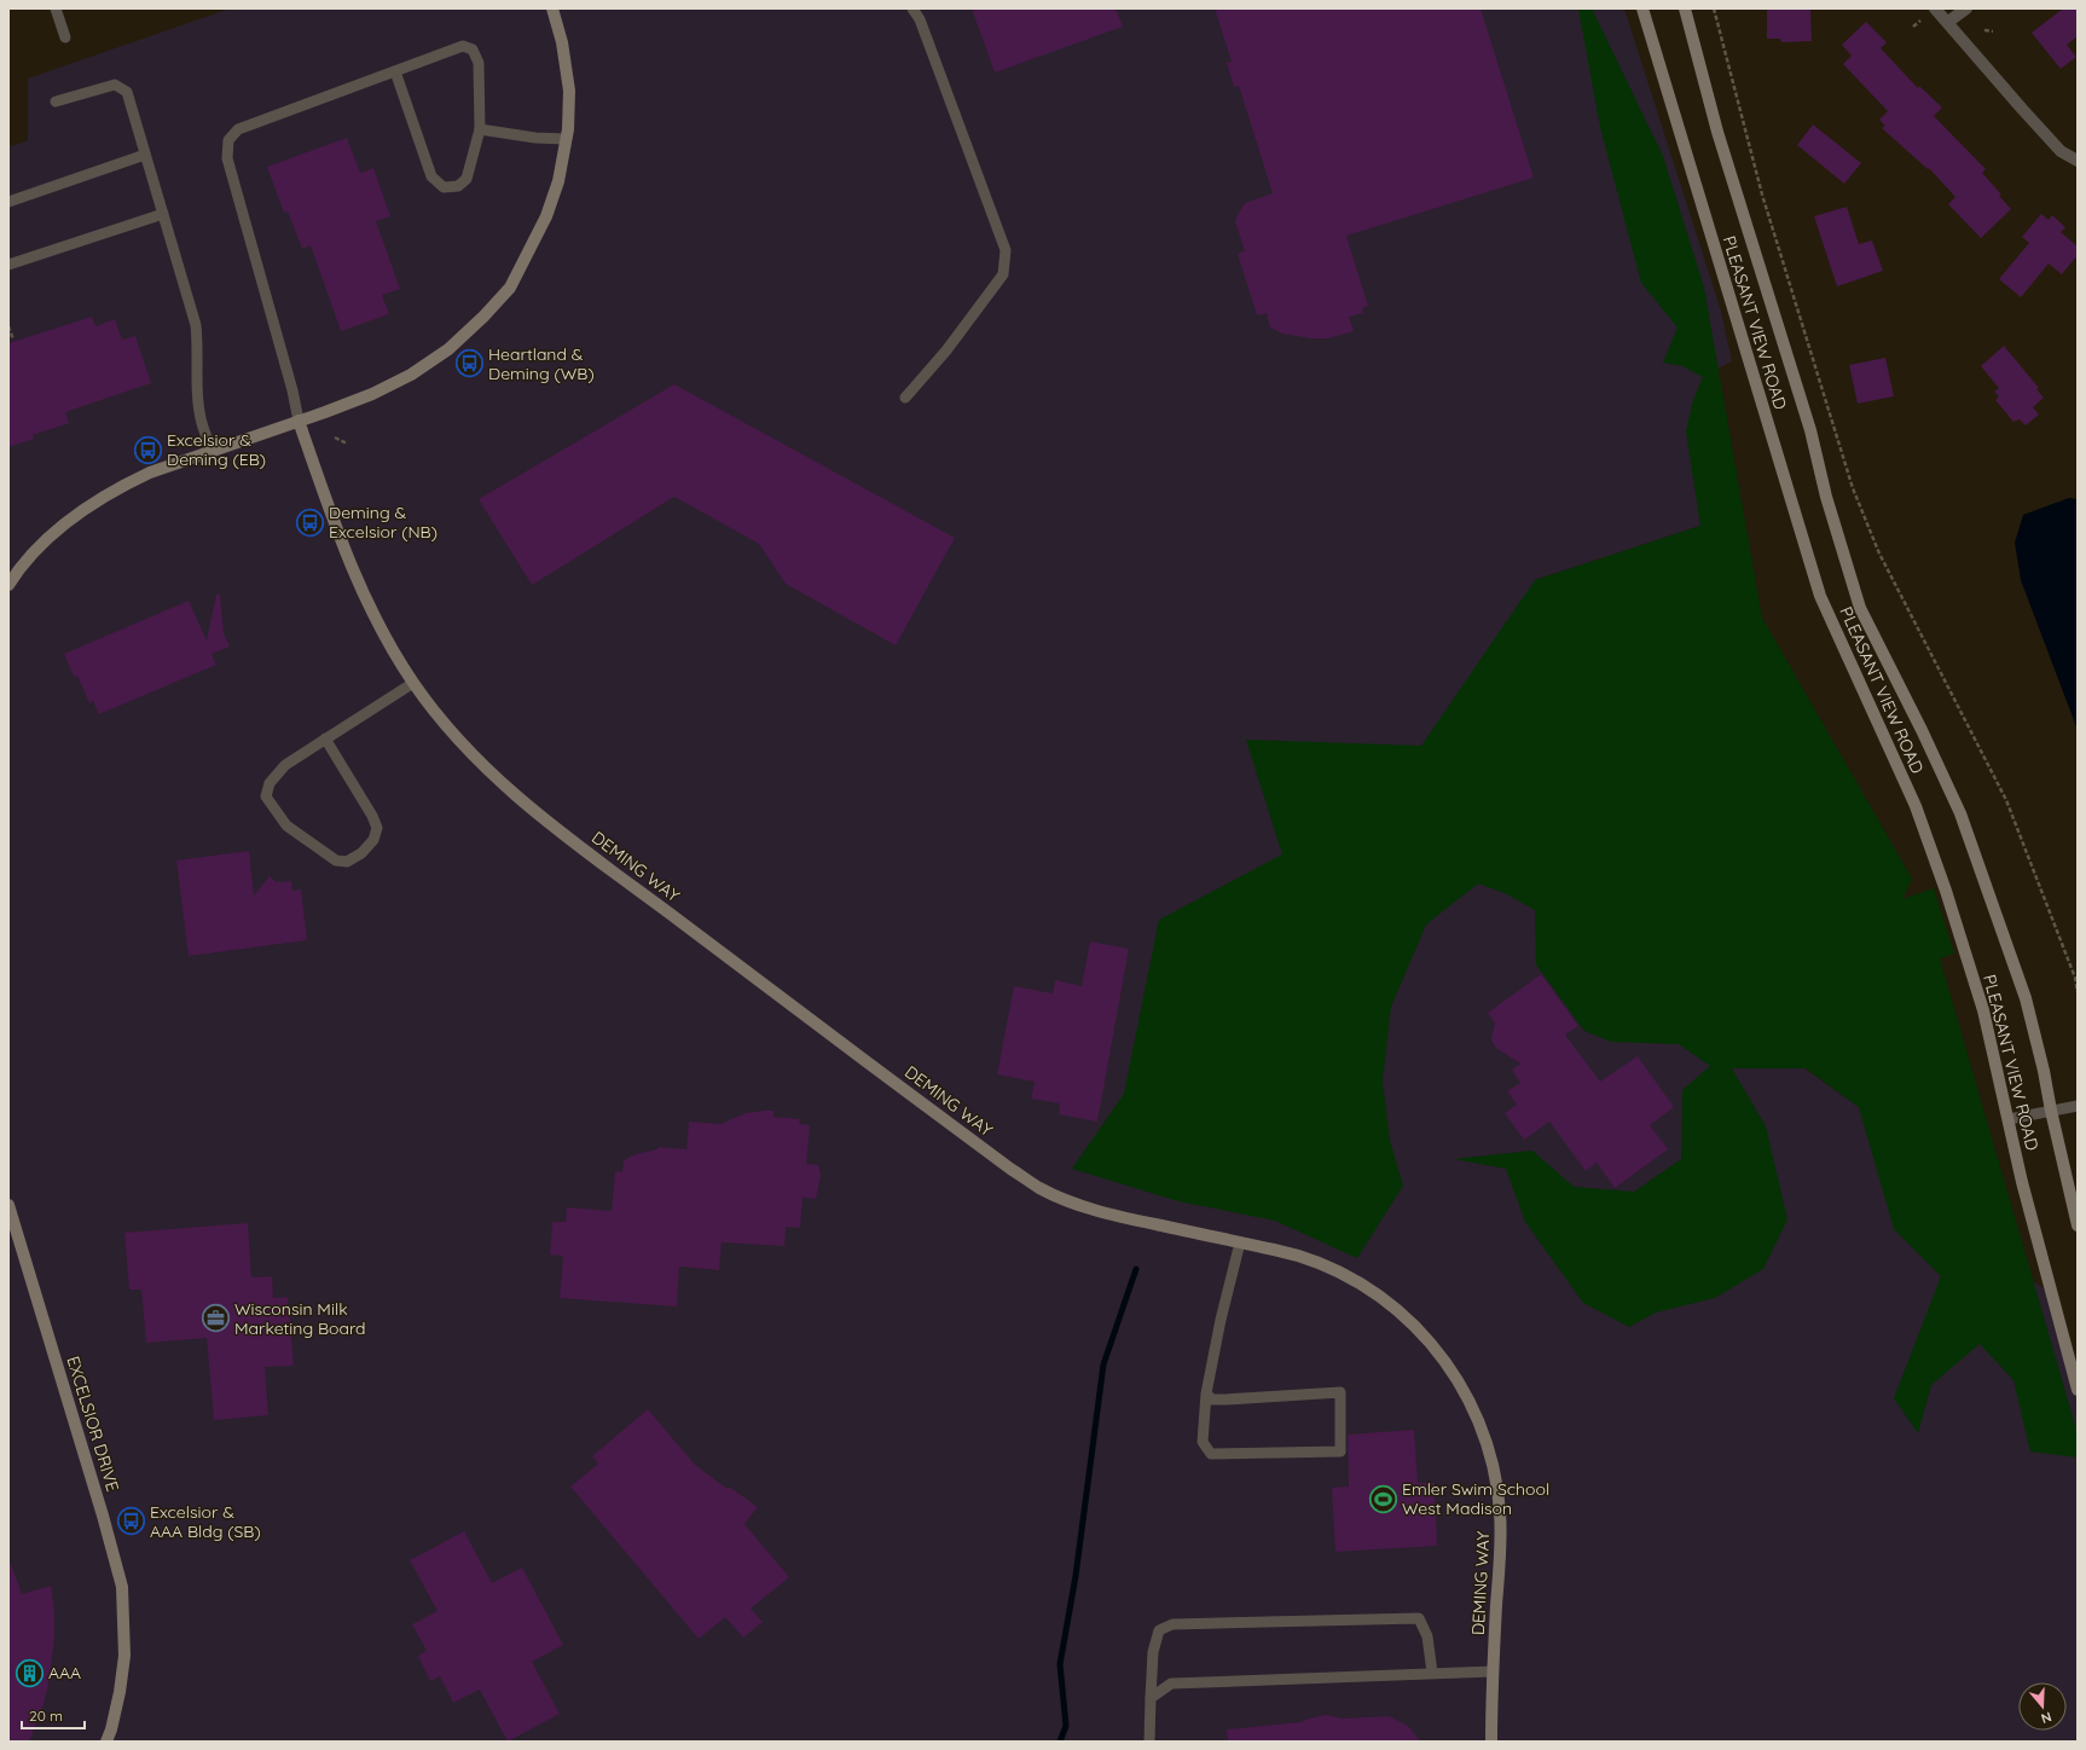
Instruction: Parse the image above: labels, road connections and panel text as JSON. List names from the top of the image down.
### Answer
{
  "streets": {
    "street": ["PLEASANT VIEW ROAD", "DEMING WAY", "EXCELSIOR DRIVE"]
  },
  "places": {
    "bus stop": [
      "Heartland & Deming (WB)",
      "Excelsior & Deming (EB)",
      "Deming & Excelsior (NB)",
      "Excelsior & AAA Bldg (SB)"
    ],
    "office": ["Wisconsin Milk Marketing Board"],
    "sports": ["Emler Swim School West Madison"],
    "building": ["AAA"]
  },
  "scale_bar": "20 m",
  "north": "bottom"
}
